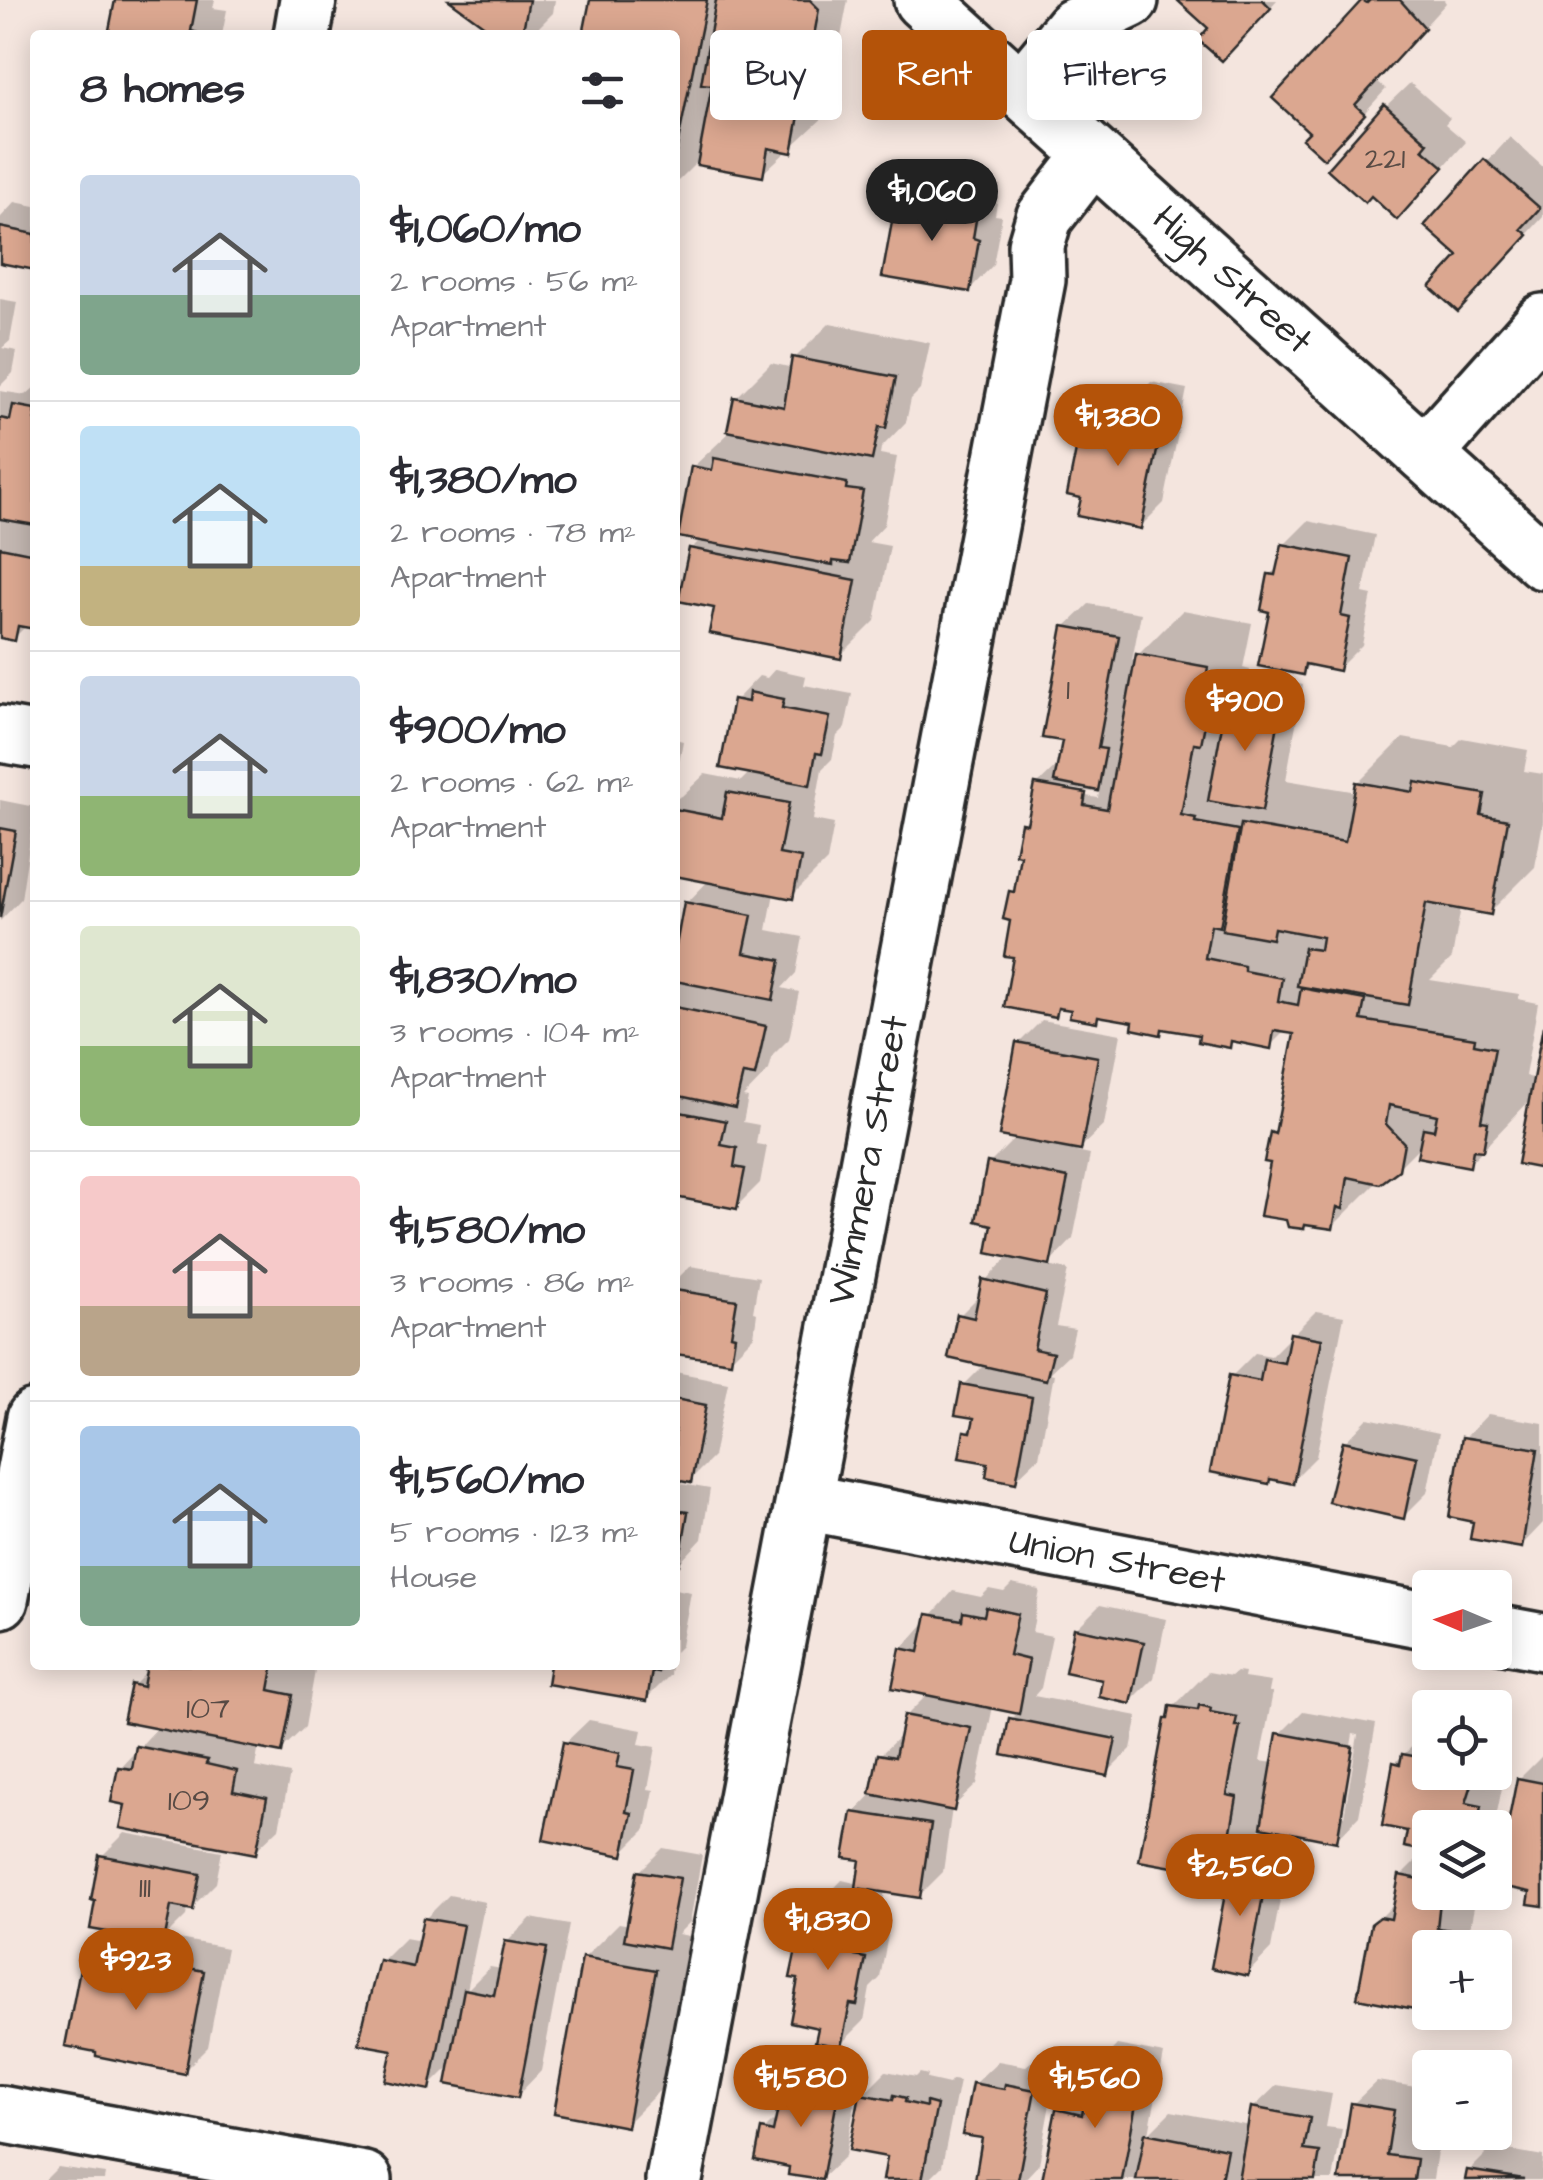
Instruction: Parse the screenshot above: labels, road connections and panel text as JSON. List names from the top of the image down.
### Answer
{
  "streets": {
    "street": ["High Street", "Wimmera Street", "Union Street"]
  },
  "crossings": [
    ["High Street", "Wimmera Street"],
    ["Wimmera Street", "Union Street"]
  ],
  "house_numbers": [
    "221",
    "1",
    "107",
    "109",
    "111"
  ],
  "north": "left",
  "page": {
    "chip": ["Buy", "Rent", "Filters"],
    "heading": "8 homes",
    "list": [
      {
        "name": "$1,060/mo",
        "note": "2 rooms · 56 m² · Apartment"
      },
      {
        "name": "$1,380/mo",
        "note": "2 rooms · 78 m² · Apartment"
      },
      {
        "name": "$900/mo",
        "note": "2 rooms · 62 m² · Apartment"
      },
      {
        "name": "$1,830/mo",
        "note": "3 rooms · 104 m² · Apartment"
      },
      {
        "name": "$1,580/mo",
        "note": "3 rooms · 86 m² · Apartment"
      },
      {
        "name": "$1,560/mo",
        "note": "5 rooms · 123 m² · House"
      }
    ],
    "price": [
      "$1,060",
      "$1,380",
      "$900",
      "$2,560",
      "$1,830",
      "$923",
      "$1,580",
      "$1,560"
    ],
    "map_buttons": ["+", "−"]
  }
}
